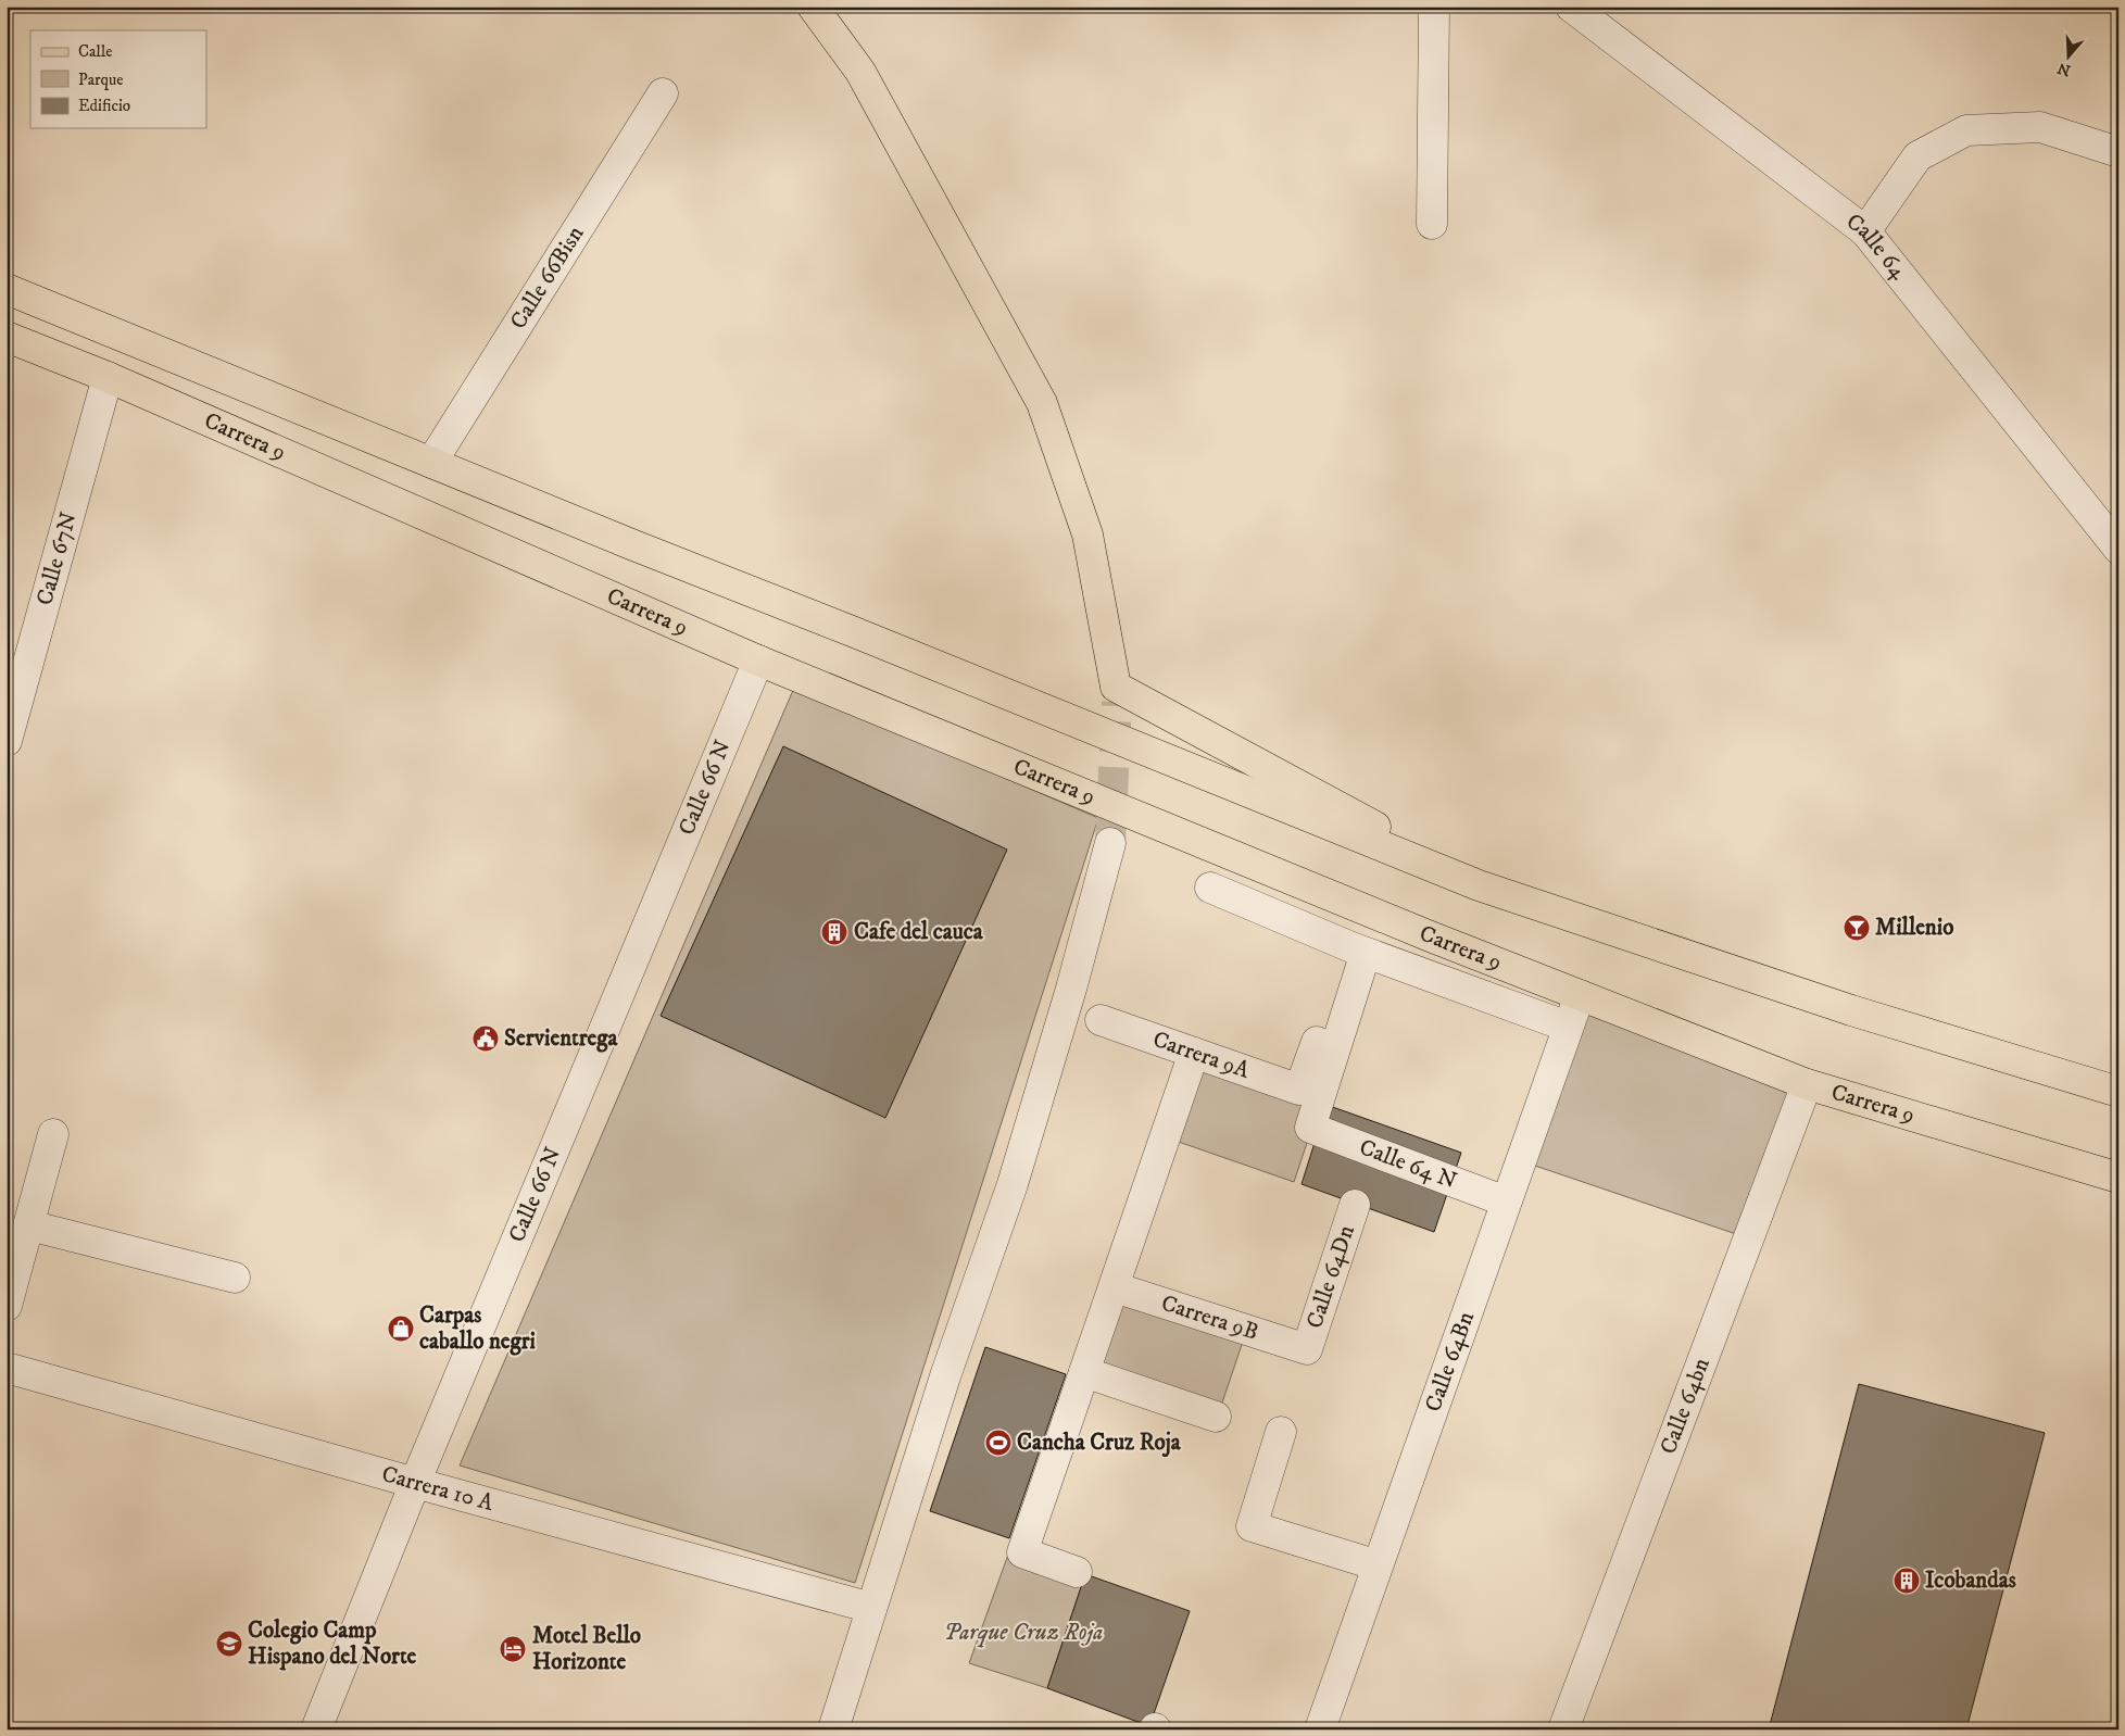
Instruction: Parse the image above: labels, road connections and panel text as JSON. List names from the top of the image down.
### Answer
{
  "streets": {
    "main road": ["Carrera 9"],
    "street": [
      "Calle 64",
      "Calle 66Bisn",
      "Calle 67N",
      "Calle 66 N",
      "Carrera 9A",
      "Calle 64 N",
      "Calle 64Dn",
      "Carrera 9B",
      "Calle 64Bn",
      "Calle 64bn",
      "Carrera 10 A"
    ]
  },
  "crossings": [
    ["Calle 66Bisn", "Carrera 9"],
    ["Carrera 9", "Calle 67N"],
    ["Carrera 9", "Calle 66 N"],
    ["Carrera 9", "Calle 64Bn"],
    ["Carrera 9", "Calle 64bn"],
    ["Calle 66 N", "Carrera 10 A"],
    ["Carrera 9A", "Calle 64 N"],
    ["Calle 64 N", "Calle 64Bn"],
    ["Calle 64Dn", "Carrera 9B"]
  ],
  "parks": ["Parque Cruz Roja"],
  "places": {
    "bar": ["Millenio"],
    "building": ["Cafe del cauca", "Icobandas"],
    "public building": ["Servientrega"],
    "shop": ["Carpas caballo negri"],
    "sports": ["Cancha Cruz Roja"],
    "school or university": ["Colegio Camp Hispano del Norte"],
    "hotel": ["Motel Bello Horizonte"]
  },
  "legend": ["Calle", "Parque", "Edificio"],
  "north": "bottom"
}
